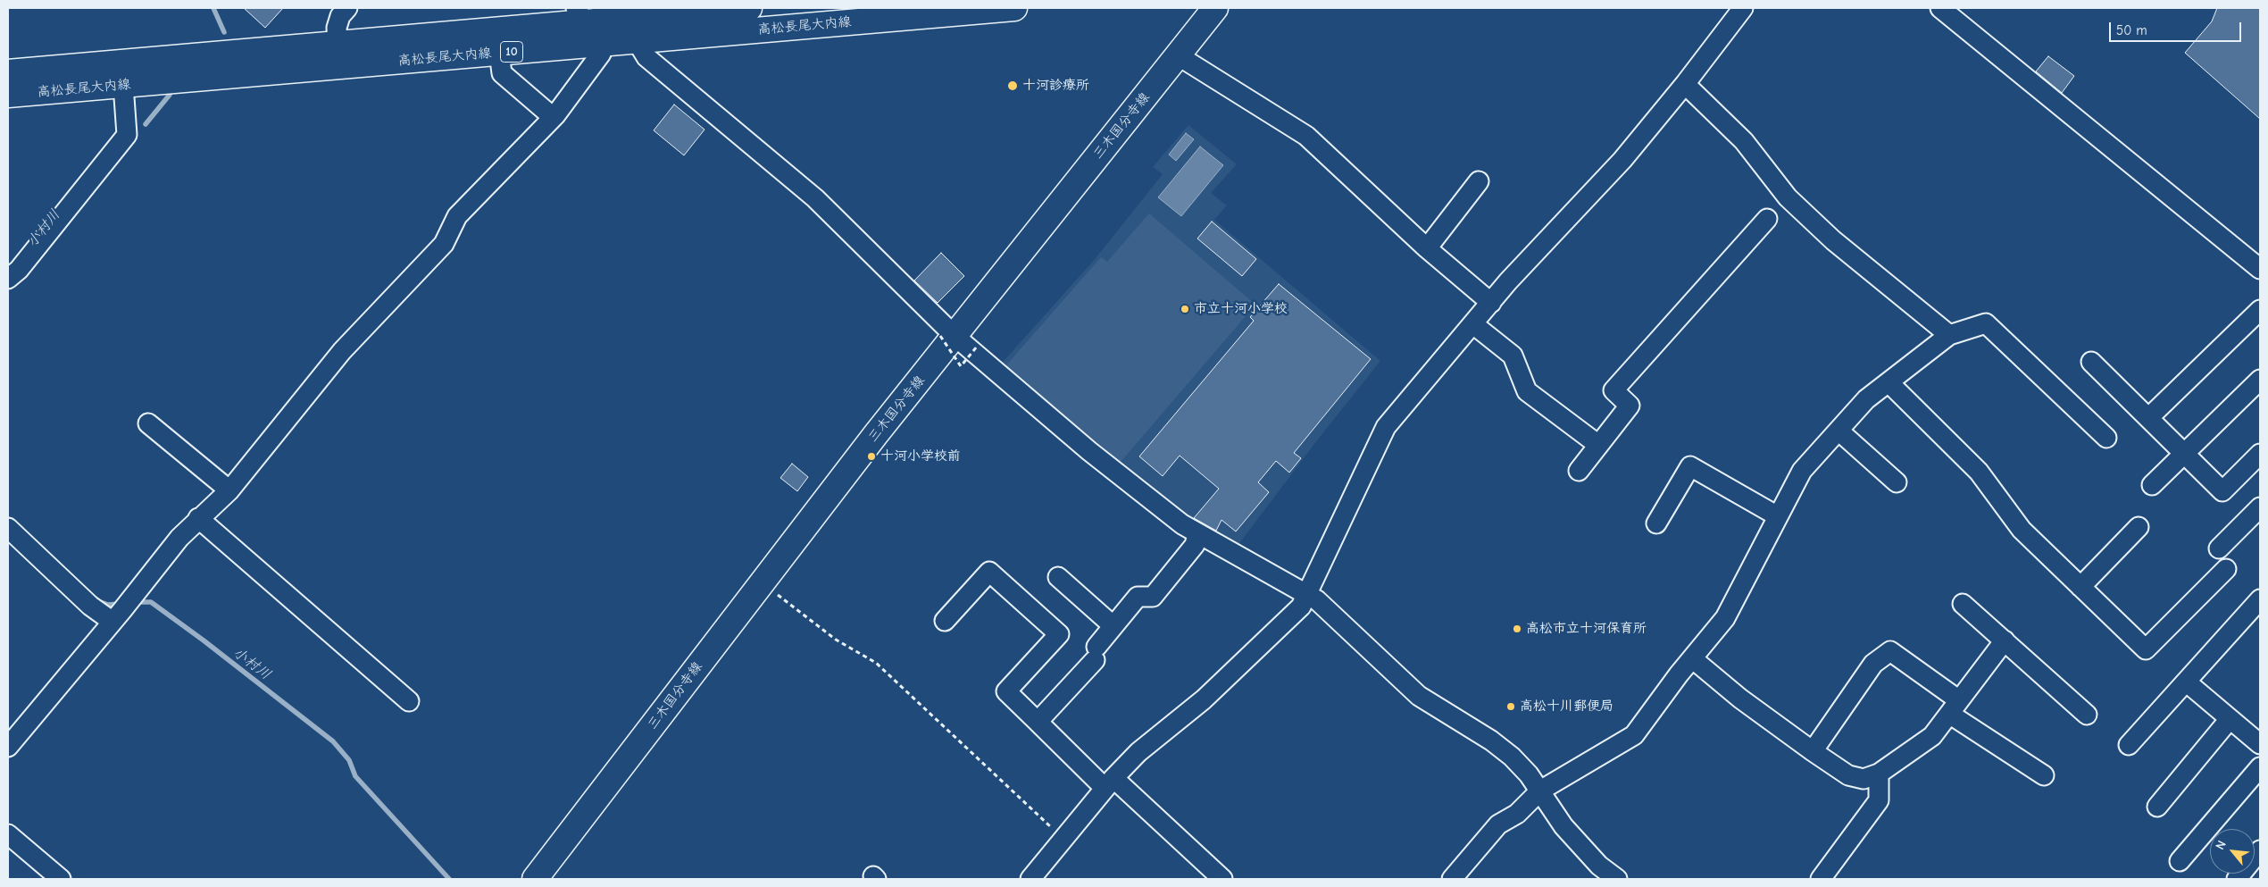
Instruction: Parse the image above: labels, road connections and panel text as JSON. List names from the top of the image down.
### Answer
{
  "streets": {
    "main road": ["高松長尾大内線", "10", "三木国分寺線"]
  },
  "water": ["小村川"],
  "places": [
    "十河診療所",
    "市立十河小学校",
    "十河小学校前",
    "高松市立十河保育所",
    "高松十川郵便局"
  ],
  "scale_bar": "50 m",
  "north": "top left"
}
